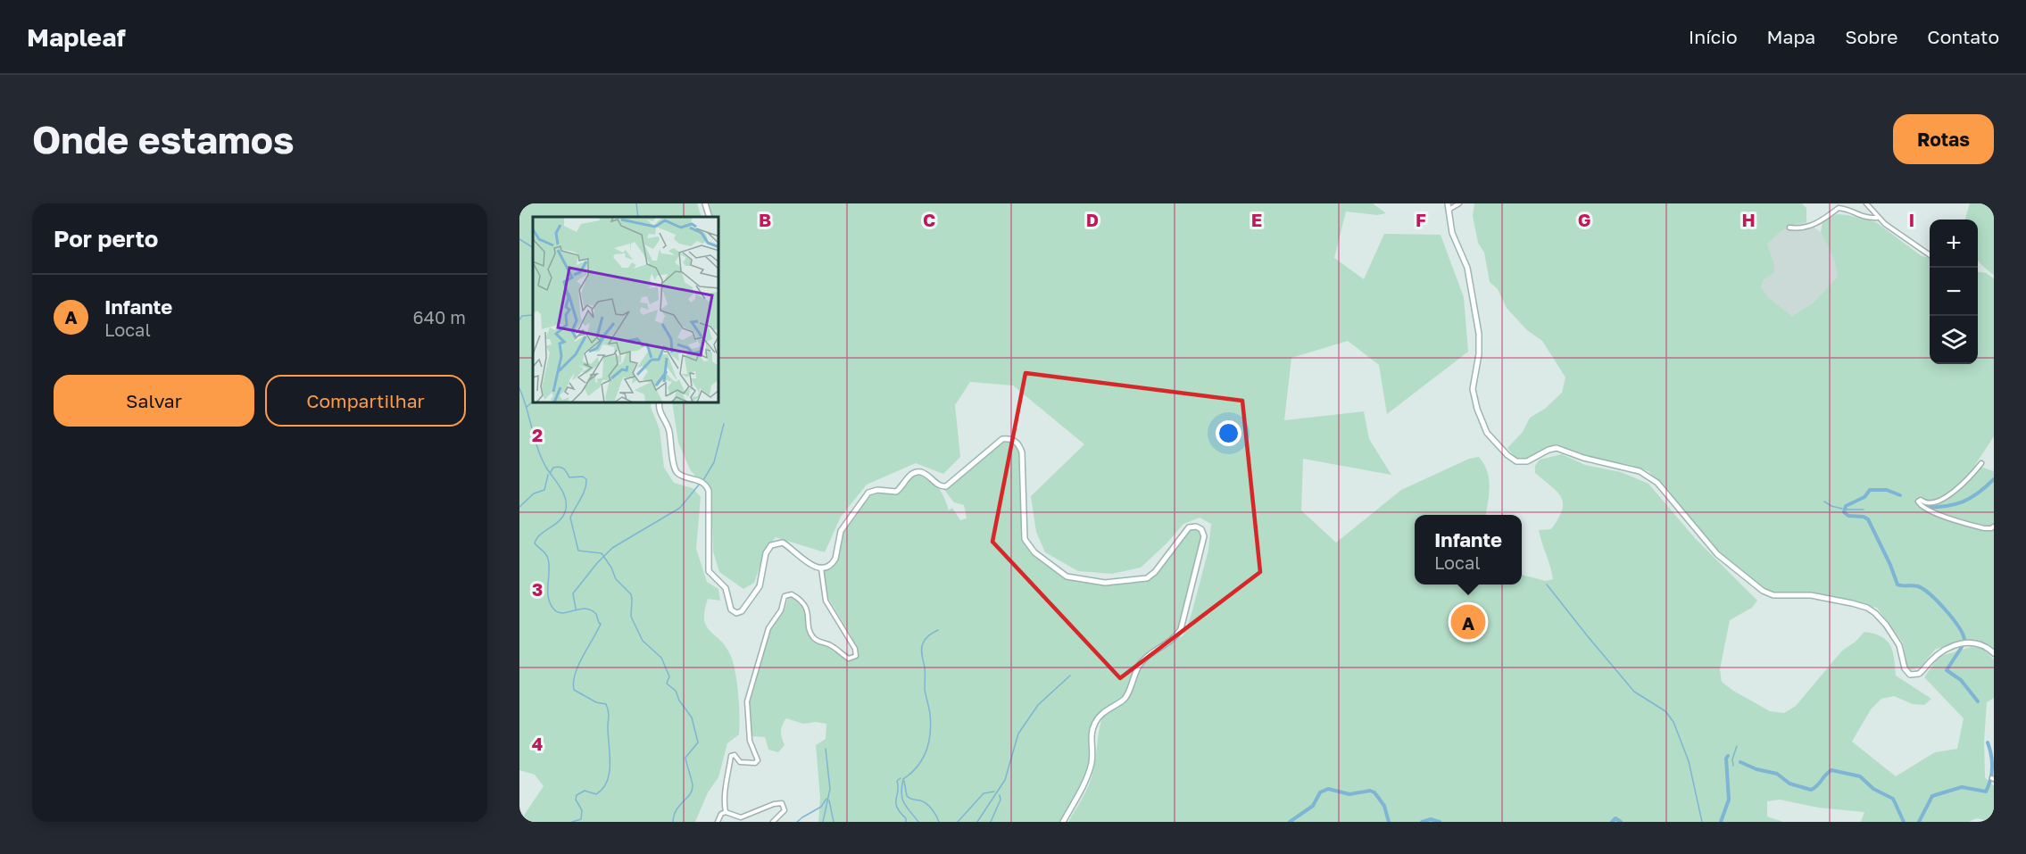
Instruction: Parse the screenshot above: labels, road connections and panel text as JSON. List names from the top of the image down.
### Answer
{
  "page": {
    "header": "Mapleaf",
    "nav": [
      "Início",
      "Mapa",
      "Sobre",
      "Contato"
    ],
    "buttons": [
      "Rotas",
      ["Salvar", "Compartilhar"]
    ],
    "title": "Onde estamos",
    "heading": "Por perto",
    "map_buttons": ["+", "−"],
    "list": [
      {
        "mark": "A",
        "name": "Infante",
        "note": "Local",
        "value": "640 m"
      }
    ],
    "popup": ["Infante", "Local"],
    "pins": "A"
  },
  "grid": {
    "columns": [
      "B",
      "C",
      "D",
      "E",
      "F",
      "G",
      "H",
      "I"
    ],
    "rows": ["2", "3", "4"]
  }
}
